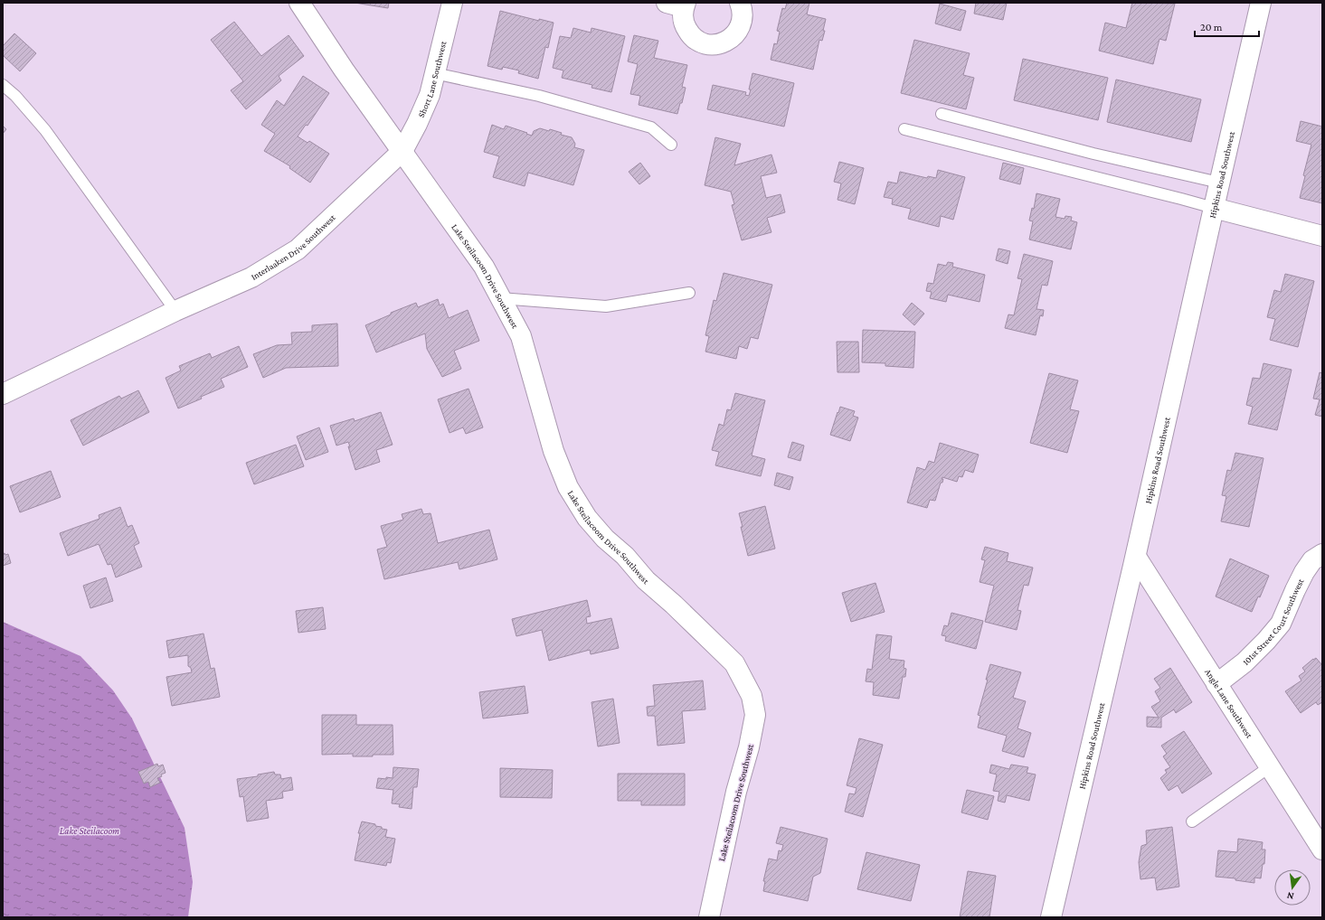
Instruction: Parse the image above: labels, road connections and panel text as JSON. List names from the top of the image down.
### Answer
{
  "streets": {
    "street": [
      "Short Lane Southwest",
      "Hipkins Road Southwest",
      "Interlaaken Drive Southwest",
      "Lake Steilacoom Drive Southwest",
      "101st Street Court Southwest",
      "Angle Lane Southwest"
    ]
  },
  "crossings": [
    ["Short Lane Southwest", "Interlaaken Drive Southwest"],
    ["Short Lane Southwest", "Lake Steilacoom Drive Southwest"],
    ["Hipkins Road Southwest", "Angle Lane Southwest"],
    ["Interlaaken Drive Southwest", "Lake Steilacoom Drive Southwest"],
    ["101st Street Court Southwest", "Angle Lane Southwest"]
  ],
  "water": ["Lake Steilacoom"],
  "scale_bar": "20 m",
  "north": "bottom"
}
